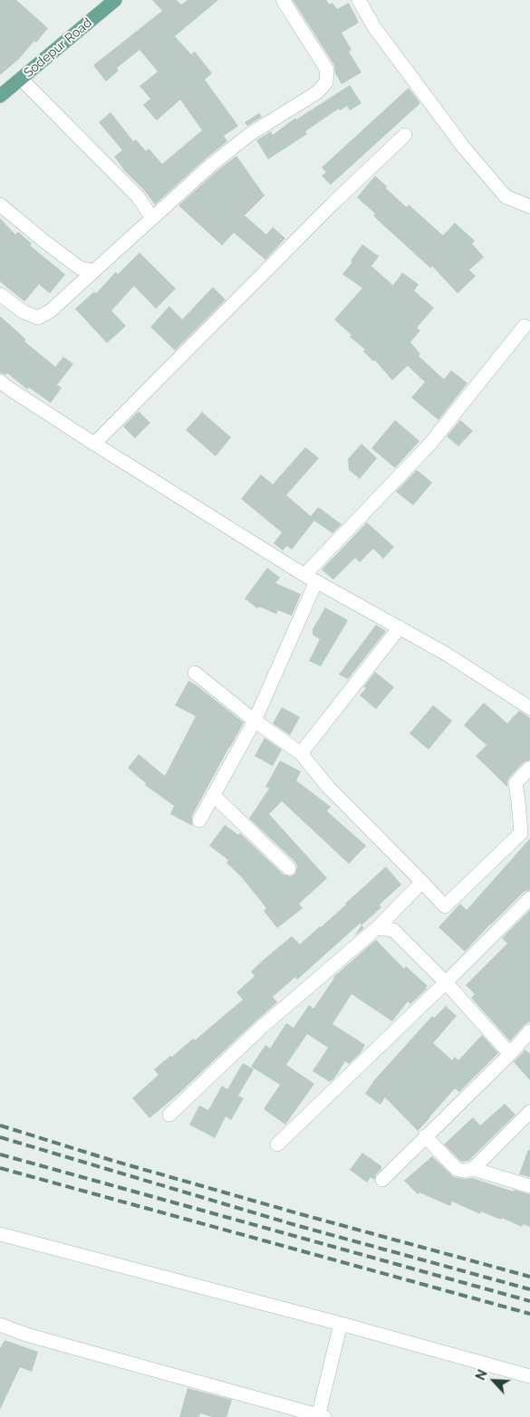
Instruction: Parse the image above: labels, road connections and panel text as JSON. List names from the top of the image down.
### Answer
{
  "streets": {
    "main road": ["Sodepur Road"]
  },
  "north": "top left"
}
